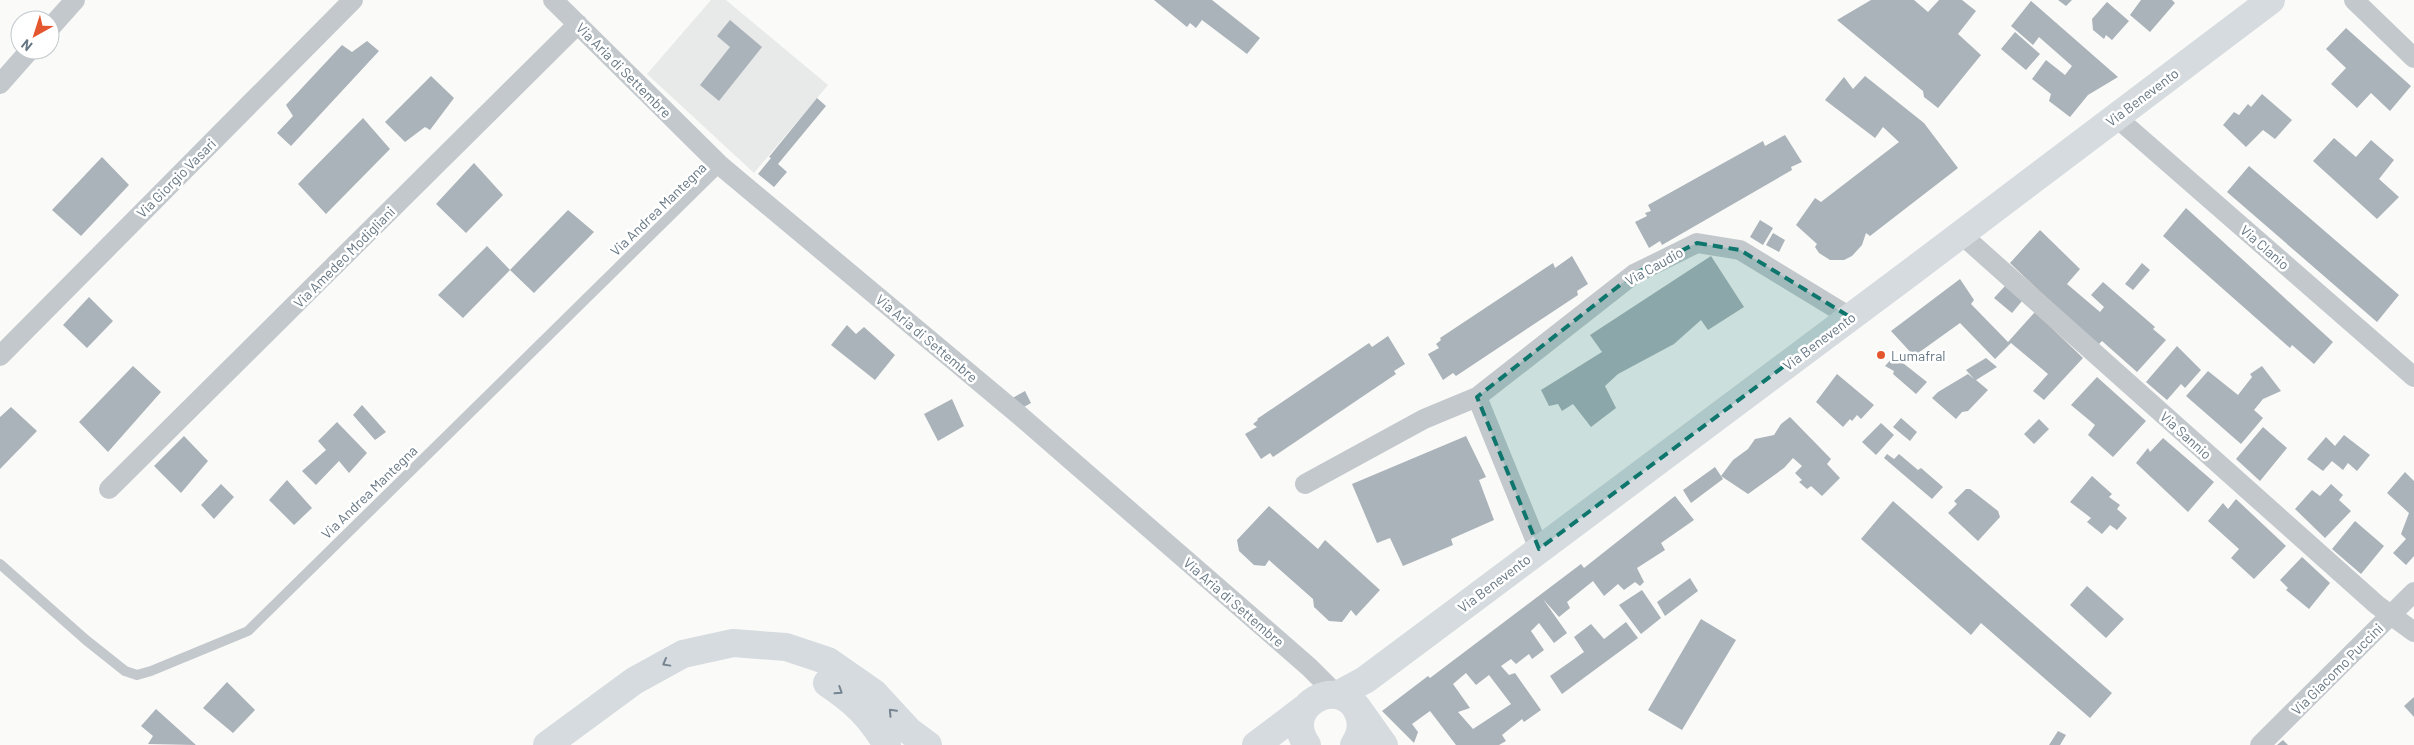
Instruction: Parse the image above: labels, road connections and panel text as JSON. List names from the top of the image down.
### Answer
{
  "streets": {
    "main road": ["Via Benevento"],
    "street": [
      "Via Aria di Settembre",
      "Via Giorgio Vasari",
      "Via Clanio",
      "Via Amedeo Modigliani",
      "Via Caudio",
      "Via Sannio",
      "Via Giacomo Puccini"
    ],
    "lane": ["Via Andrea Mantegna"]
  },
  "crossings": [
    ["Via Aria di Settembre", "Via Benevento"],
    ["Via Aria di Settembre", "Via Andrea Mantegna"],
    ["Via Aria di Settembre", "Via Amedeo Modigliani"],
    ["Via Benevento", "Via Clanio"],
    ["Via Benevento", "Via Caudio"],
    ["Via Benevento", "Via Sannio"],
    ["Via Sannio", "Via Giacomo Puccini"]
  ],
  "places": ["Lumafral"],
  "north": "bottom left"
}
